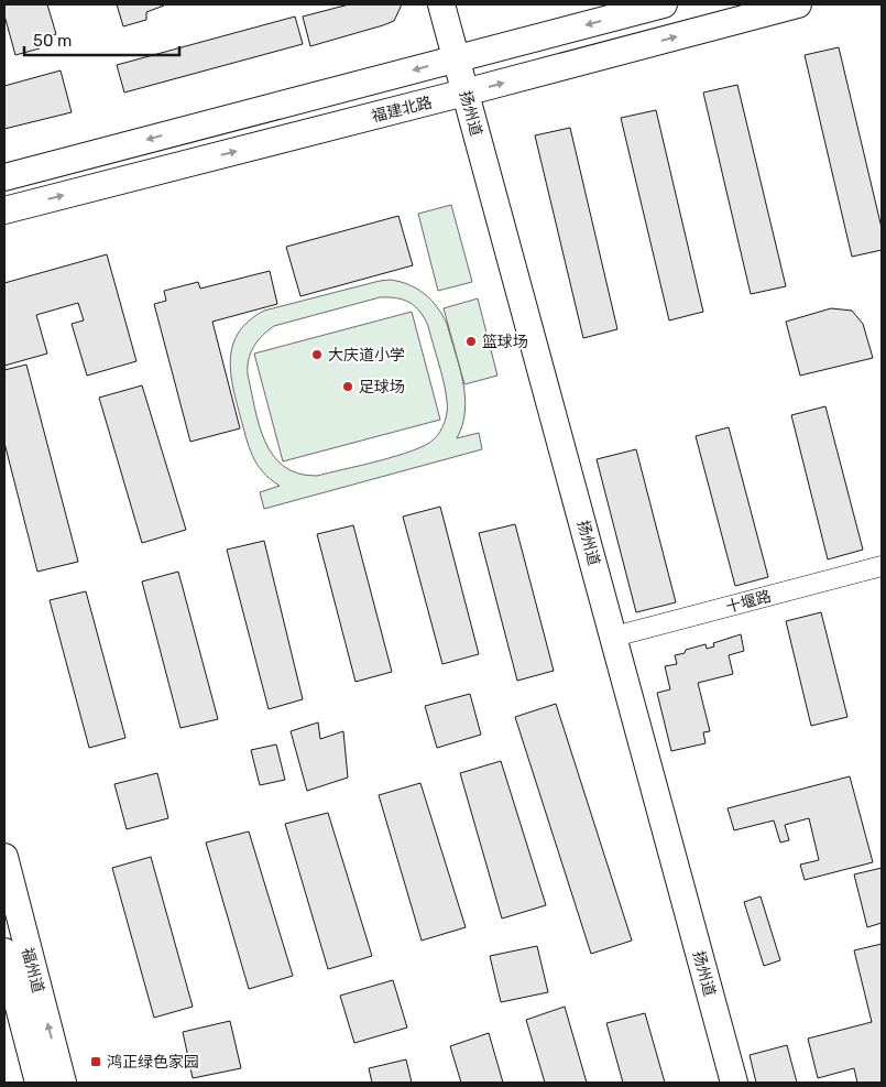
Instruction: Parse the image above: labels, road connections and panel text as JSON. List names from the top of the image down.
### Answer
{
  "streets": {
    "street": [
      "福建北路",
      "扬州道",
      "十堰路",
      "福州道"
    ]
  },
  "crossings": [
    ["福建北路", "扬州道"],
    ["扬州道", "十堰路"]
  ],
  "places": {
    "other": ["篮球场", "大庆道小学", "足球场"],
    "transit": ["鸿正绿色家园"]
  },
  "scale_bar": "50 m"
}
